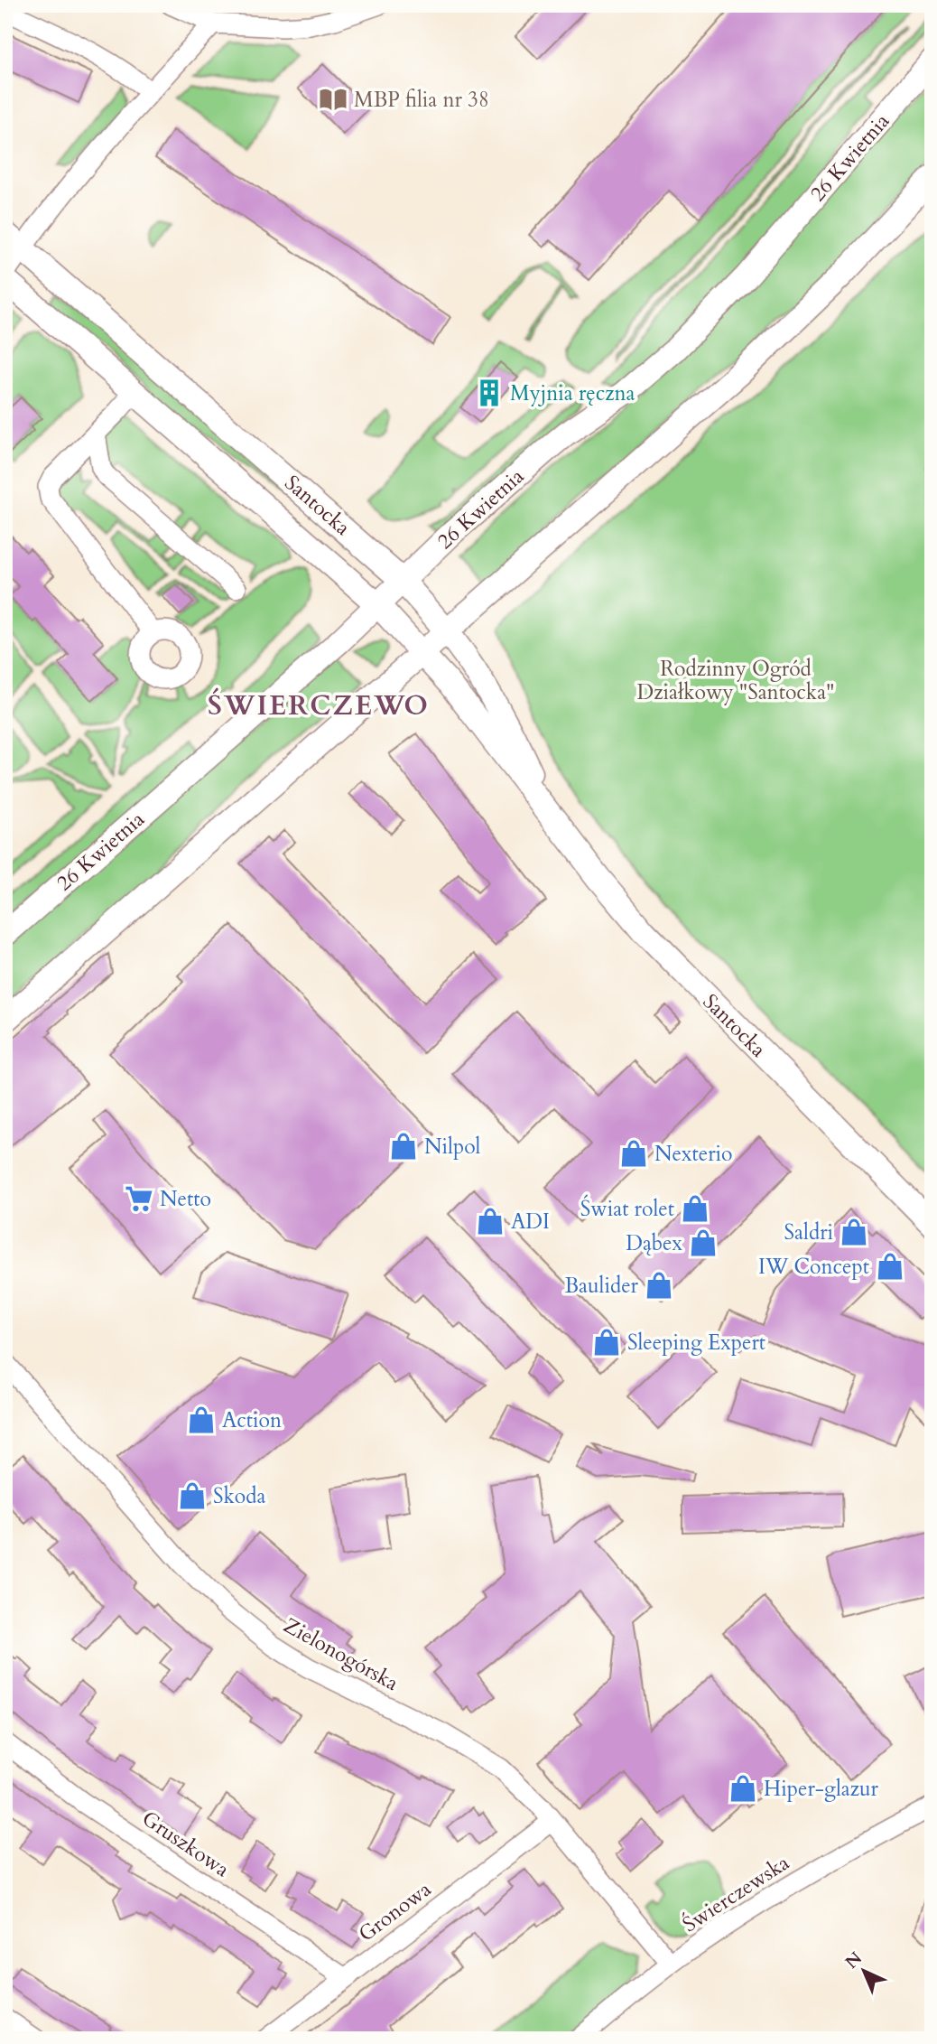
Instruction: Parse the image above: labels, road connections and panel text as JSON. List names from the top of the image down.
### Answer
{
  "streets": {
    "street": [
      "26 Kwietnia",
      "Santocka",
      "Zielonogórska",
      "Gruszkowa",
      "Świerczewska",
      "Gronowa"
    ]
  },
  "crossings": [
    ["26 Kwietnia", "Santocka"],
    ["Zielonogórska", "Świerczewska"],
    ["Zielonogórska", "Gronowa"],
    ["Gruszkowa", "Gronowa"]
  ],
  "districts": ["ŚWIERCZEWO"],
  "parks": ["Rodzinny Ogród Działkowy \"Santocka\""],
  "places": {
    "library": ["MBP filia nr 38"],
    "building": ["Myjnia ręczna"],
    "shop": [
      "Nilpol",
      "Nexterio",
      "Świat rolet",
      "ADI",
      "Saldri",
      "Dąbex",
      "IW Concept",
      "Baulider",
      "Sleeping Expert",
      "Action",
      "Skoda",
      "Hiper-glazur"
    ],
    "supermarket": ["Netto"]
  },
  "north": "top left"
}
